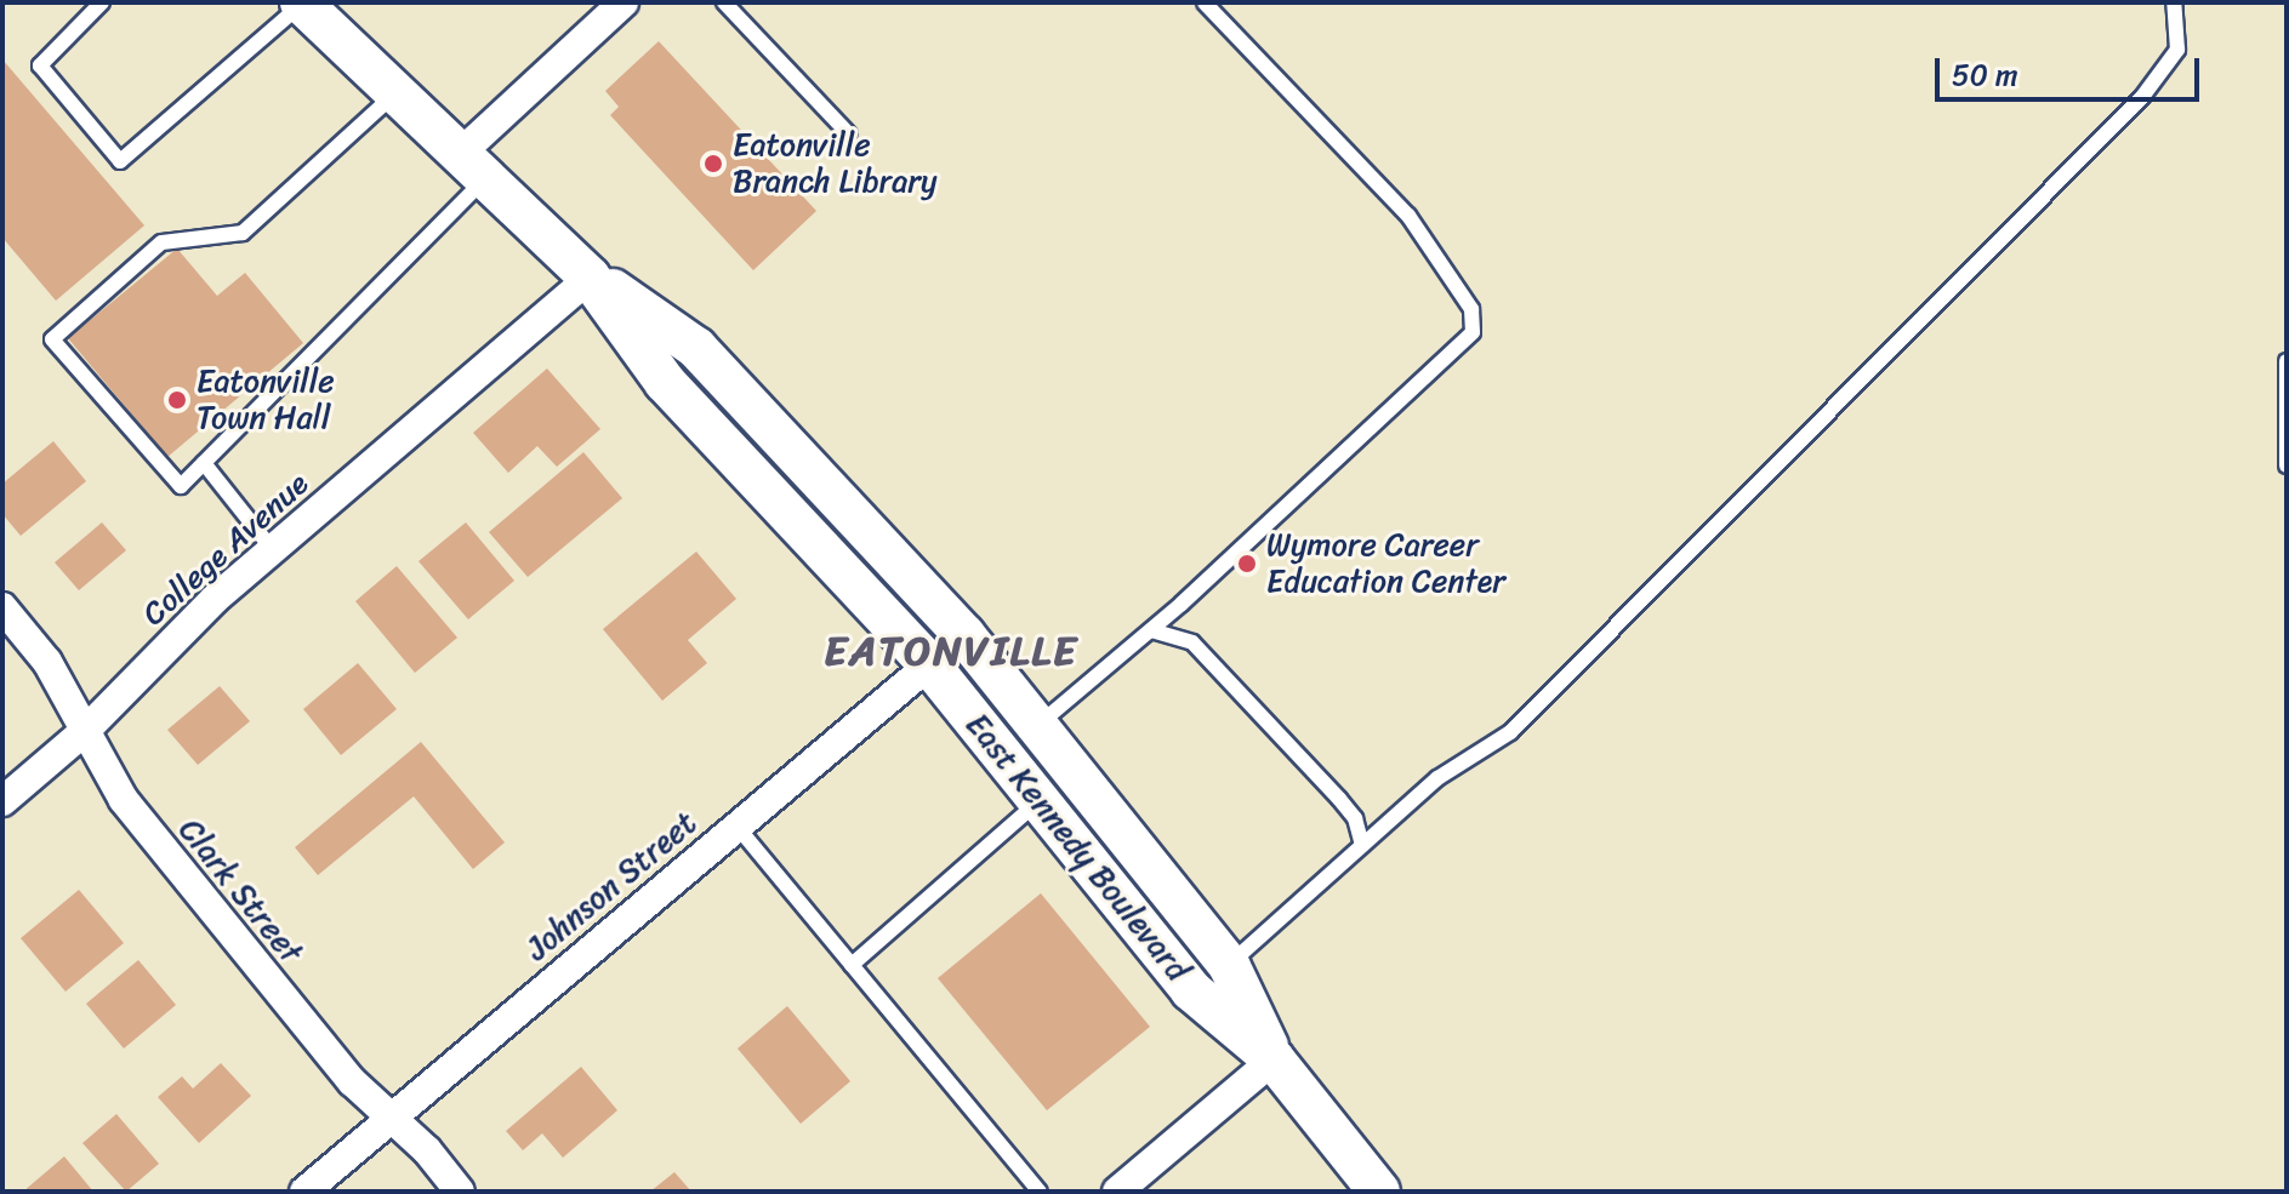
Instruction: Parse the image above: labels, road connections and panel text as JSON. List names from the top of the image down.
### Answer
{
  "streets": {
    "main road": ["East Kennedy Boulevard"],
    "street": ["College Avenue", "Johnson Street", "Clark Street"]
  },
  "crossings": [
    ["College Avenue", "East Kennedy Boulevard"],
    ["College Avenue", "Clark Street"],
    ["East Kennedy Boulevard", "Johnson Street"],
    ["Johnson Street", "Clark Street"]
  ],
  "districts": ["EATONVILLE"],
  "places": ["Eatonville Branch Library", "Eatonville Town Hall", "Wymore Career Education Center"],
  "scale_bar": "50 m"
}
